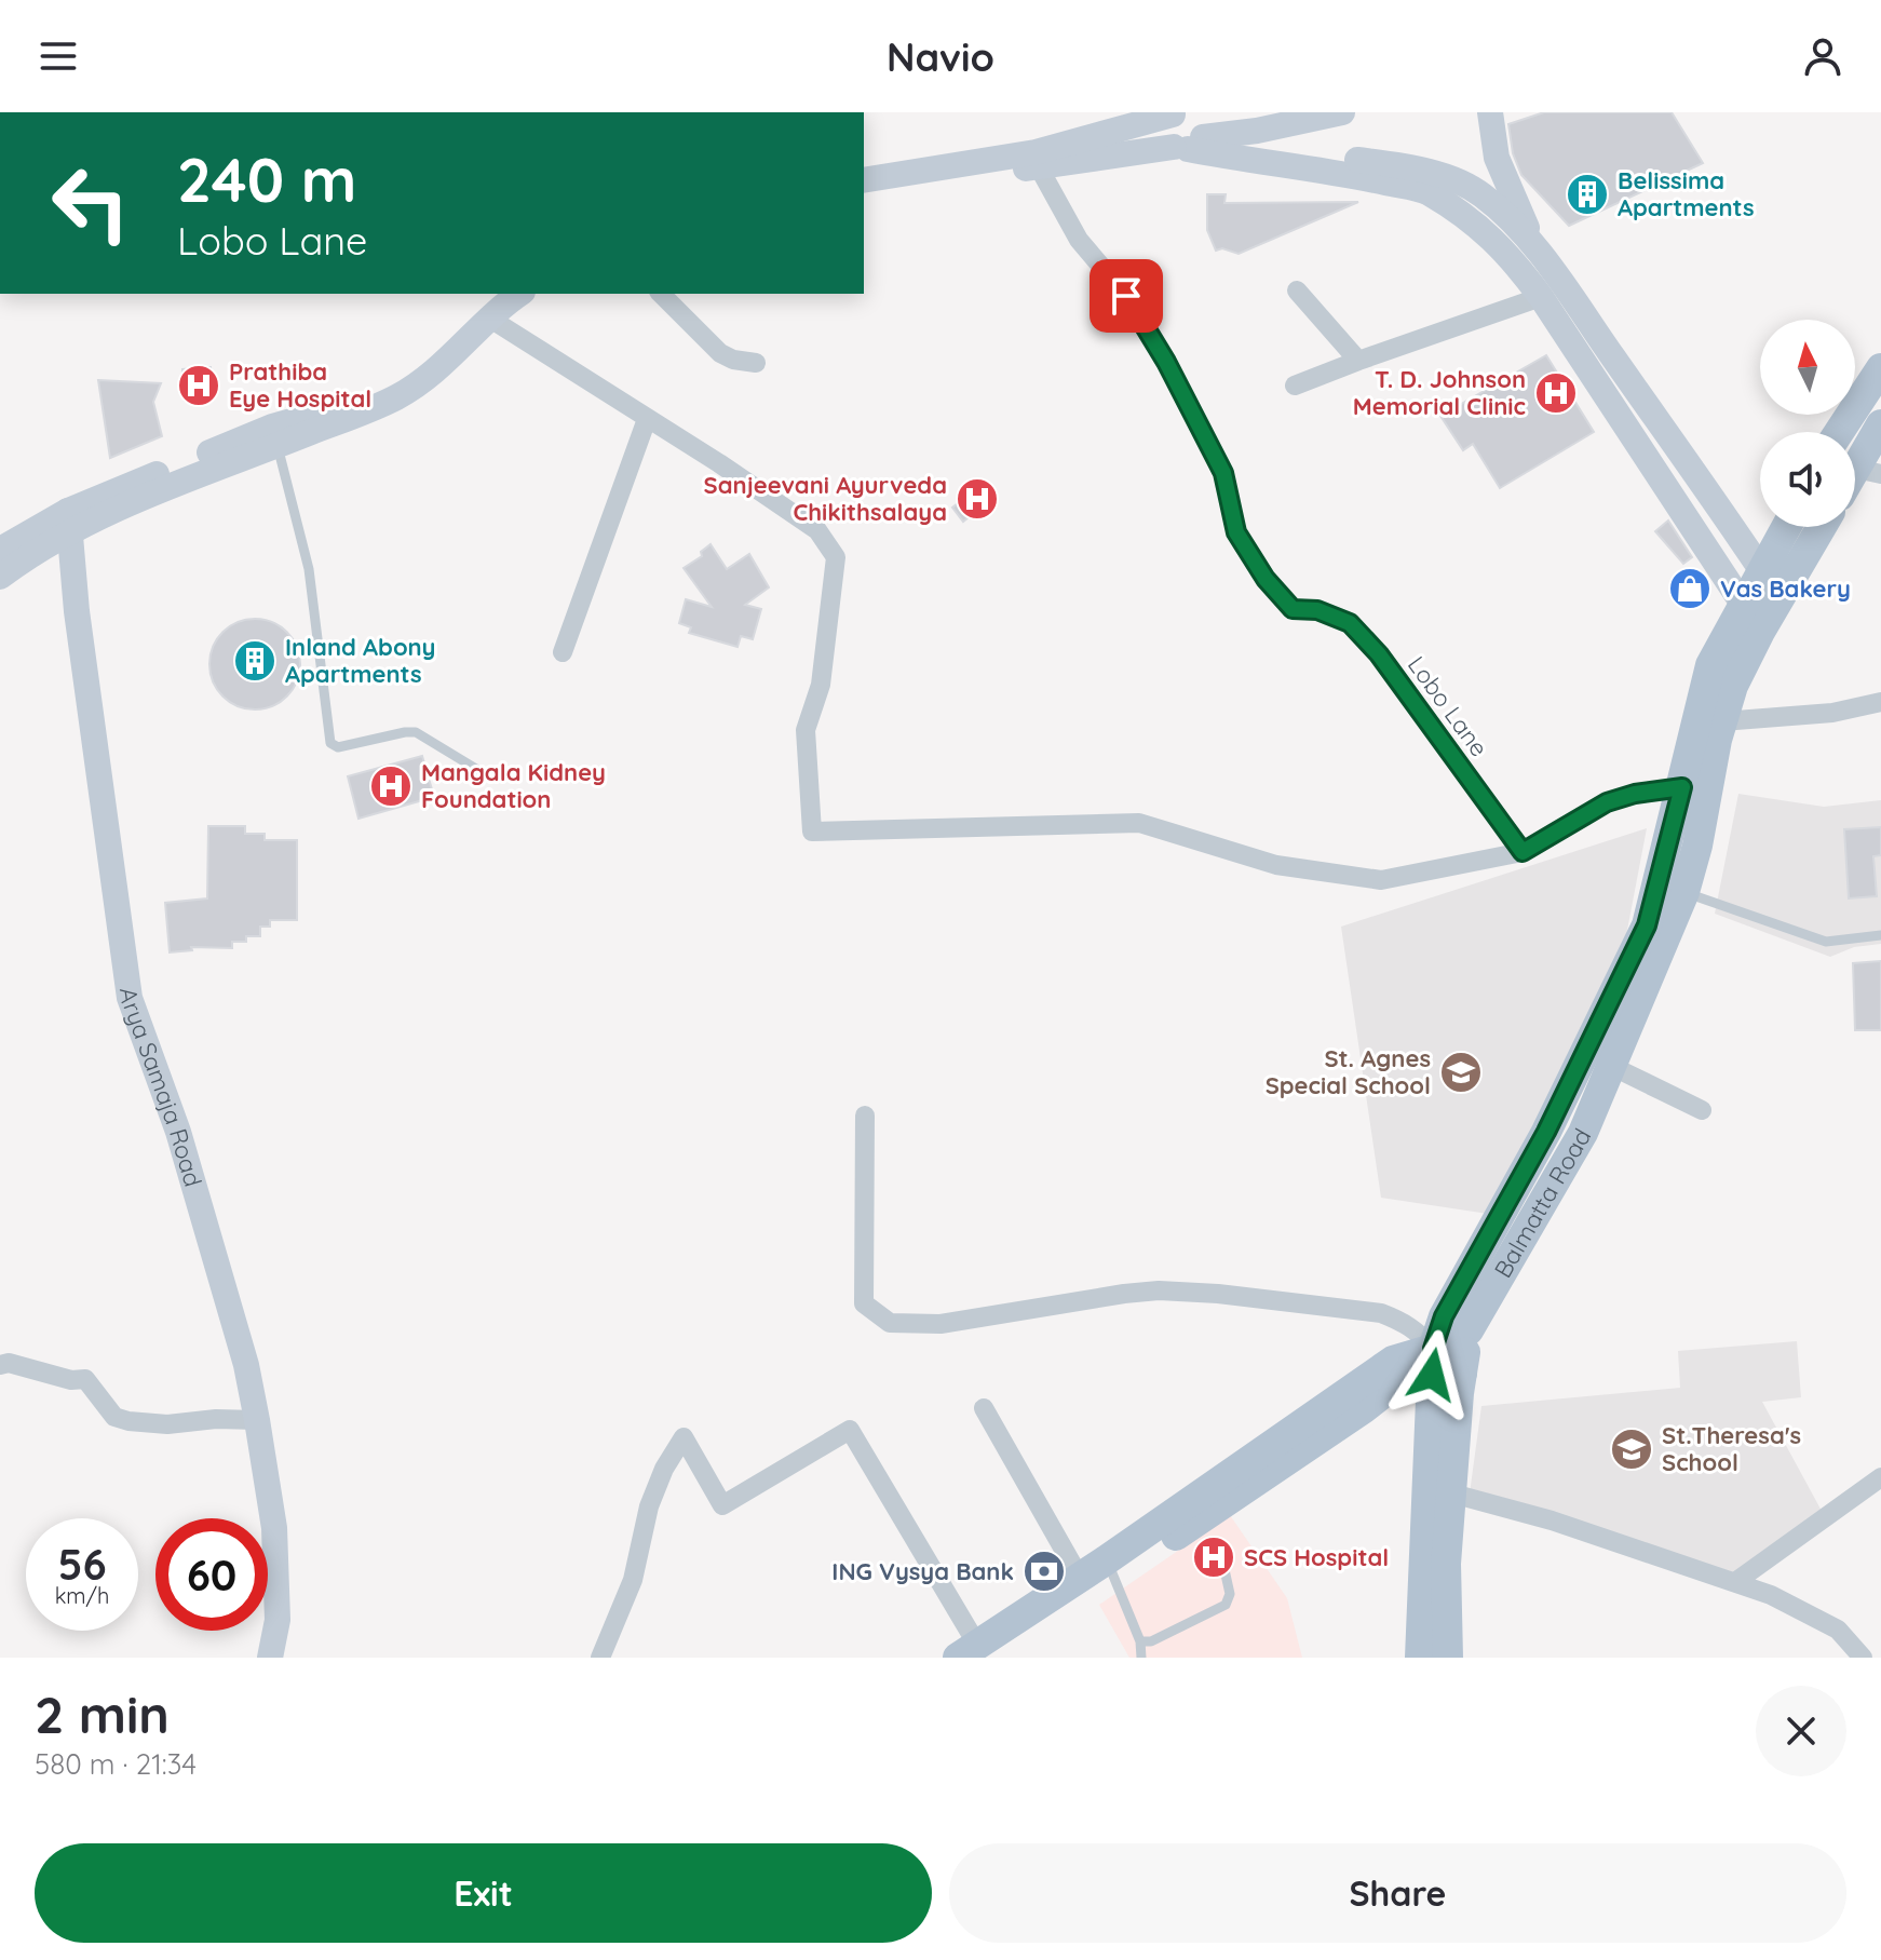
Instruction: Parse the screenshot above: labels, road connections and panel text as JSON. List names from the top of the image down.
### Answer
{
  "streets": {
    "main road": ["Balmatta Road"],
    "street": ["Lobo Lane", "Arya Samaja Road"]
  },
  "places": {
    "building": ["Belissima Apartments", "Inland Abony Apartments"],
    "hospital": [
      "Prathiba Eye Hospital",
      "T. D. Johnson Memorial Clinic",
      "Sanjeevani Ayurveda Chikithsalaya",
      "Mangala Kidney Foundation",
      "SCS Hospital"
    ],
    "shop": ["Vas Bakery"],
    "school or university": ["St. Agnes Special School", "St.Theresa's School"],
    "bank": ["ING Vysya Bank"]
  },
  "north": "top",
  "page": {
    "header": "Navio",
    "turn": ["240 m", "Lobo Lane"],
    "speed": "56 km/h",
    "limit": "60",
    "heading": ["2 min", "580 m · 21:34"],
    "buttons": ["Exit", "Share"]
  }
}
